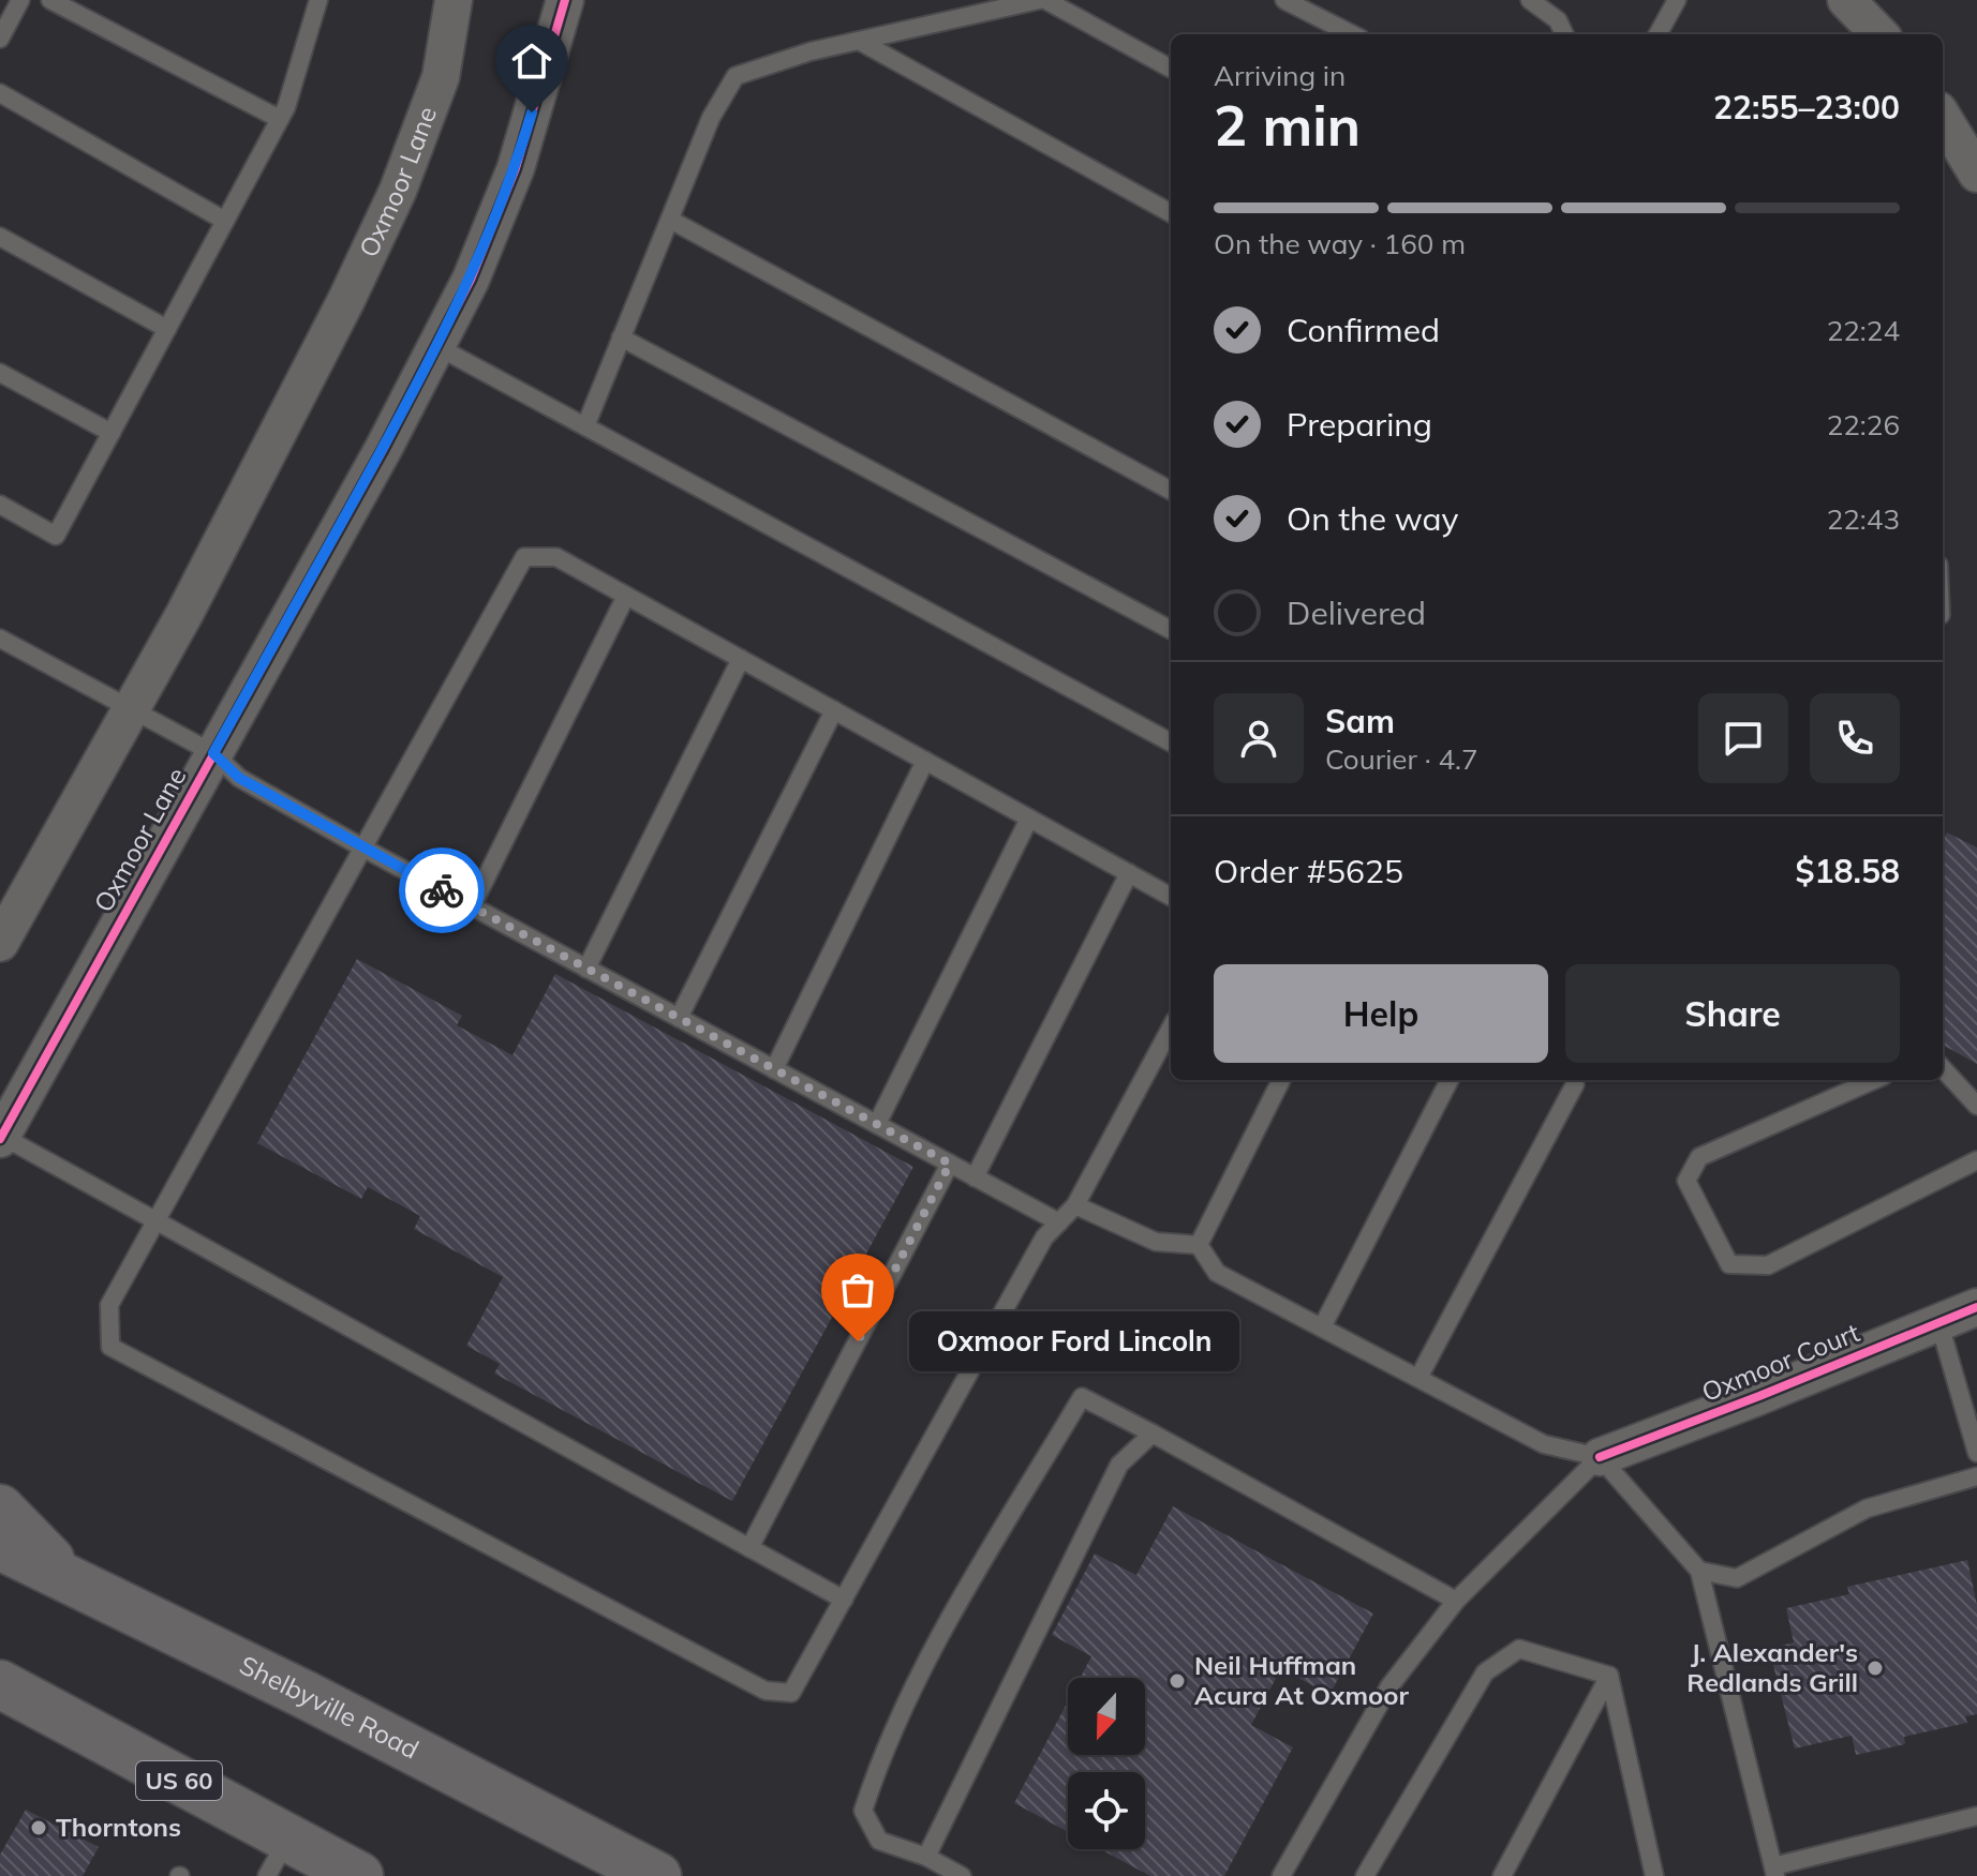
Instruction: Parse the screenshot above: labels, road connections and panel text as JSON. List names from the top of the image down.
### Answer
{
  "streets": {
    "main road": ["Shelbyville Road", "US 60"],
    "street": ["Oxmoor Lane", "Oxmoor Court"]
  },
  "places": [
    "Oxmoor Ford Lincoln",
    "J. Alexander's Redlands Grill",
    "Neil Huffman Acura At Oxmoor",
    "Thorntons"
  ],
  "north": "bottom",
  "page": {
    "heading": ["2 min", "Arriving in", "22:55–23:00"],
    "panel": [
      "Sam",
      "Courier · 4.7",
      "Order #5625",
      "$18.58"
    ],
    "bar": "On the way · 160 m",
    "list": [
      ["Confirmed", "22:24"],
      ["Preparing", "22:26"],
      ["On the way", "22:43"],
      "Delivered"
    ],
    "buttons": ["Help", "Share"],
    "bubble": "Oxmoor Ford Lincoln"
  }
}
